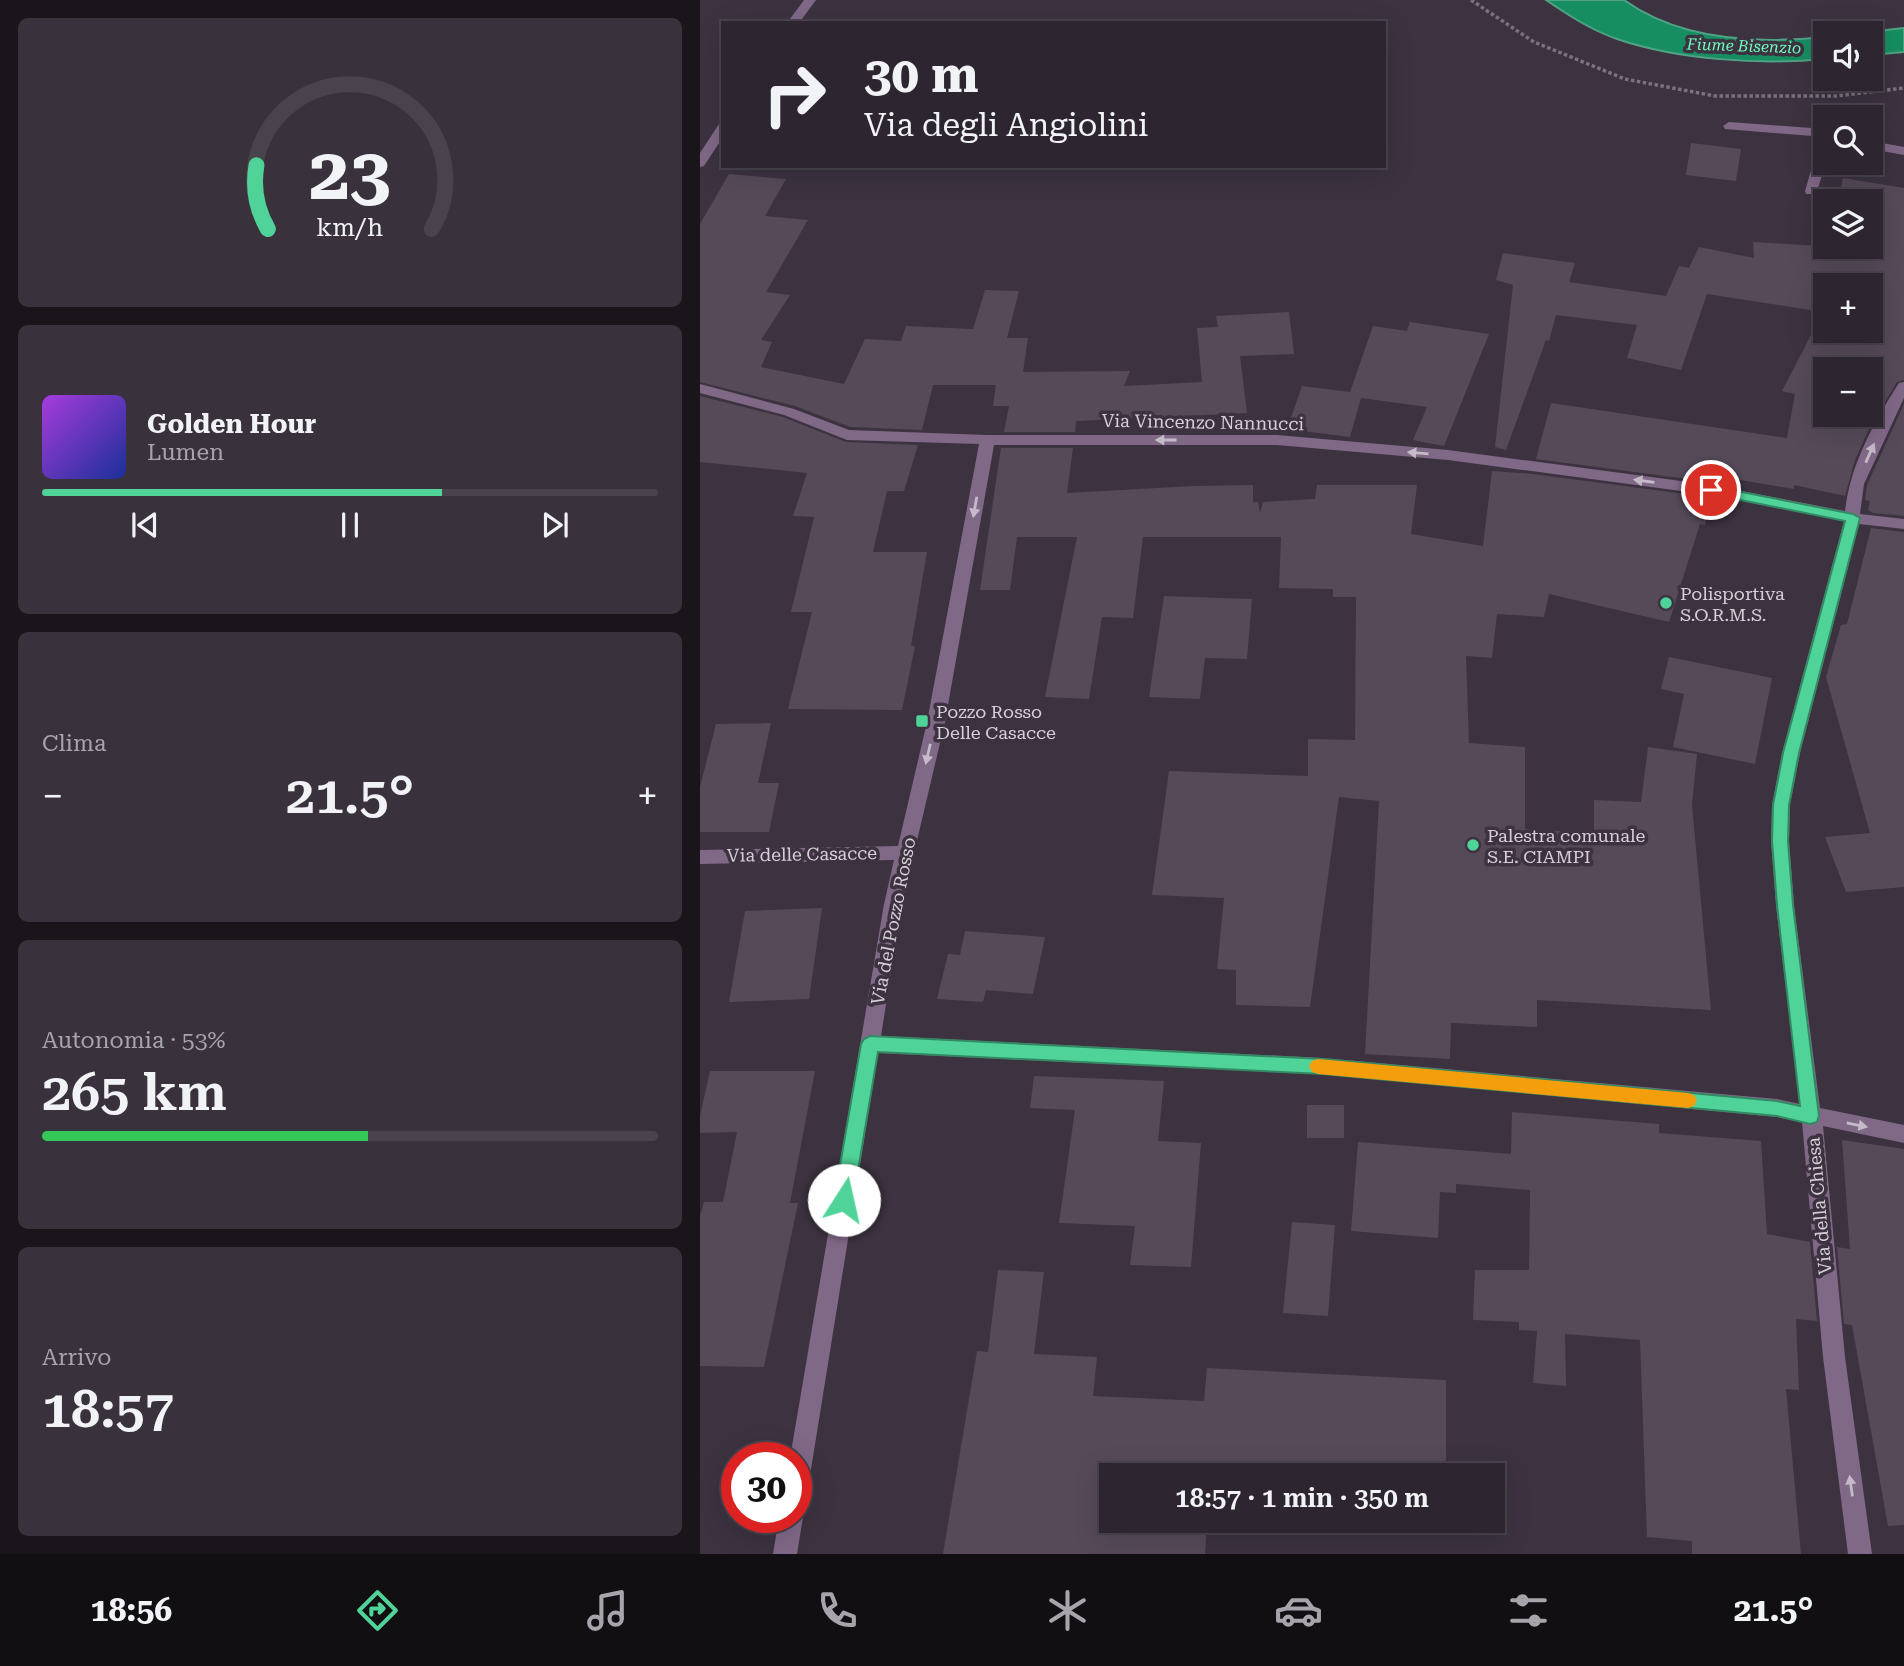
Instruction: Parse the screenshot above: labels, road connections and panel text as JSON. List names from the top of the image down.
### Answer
{
  "streets": {
    "street": [
      "Via Vincenzo Nannucci",
      "Via delle Casacce",
      "Via del Pozzo Rosso",
      "Via della Chiesa"
    ]
  },
  "crossings": [
    ["Via Vincenzo Nannucci", "Via del Pozzo Rosso"],
    ["Via Vincenzo Nannucci", "Via della Chiesa"],
    ["Via delle Casacce", "Via del Pozzo Rosso"]
  ],
  "one_way": ["Via Vincenzo Nannucci", "Via del Pozzo Rosso", "Via della Chiesa"],
  "water": ["Fiume Bisenzio"],
  "places": {
    "other": ["Polisportiva S.O.R.M.S.", "Palestra comunale S.E. CIAMPI"],
    "transit": ["Pozzo Rosso Delle Casacce"]
  },
  "page": {
    "map_buttons": ["+", "−"],
    "turn": ["30 m", "Via degli Angiolini"],
    "song": ["Golden Hour", "Lumen"],
    "tile": [
      "Clima",
      ["Autonomia · 53%", "265 km"],
      ["Arrivo", "18:57"]
    ],
    "heat": ["−", "21.5°", "+"],
    "limit": "30",
    "trip": "18:57 · 1 min · 350 m",
    "tabs": ["18:56", "21.5°"],
    "gauge": ["23", "km/h"]
  }
}
